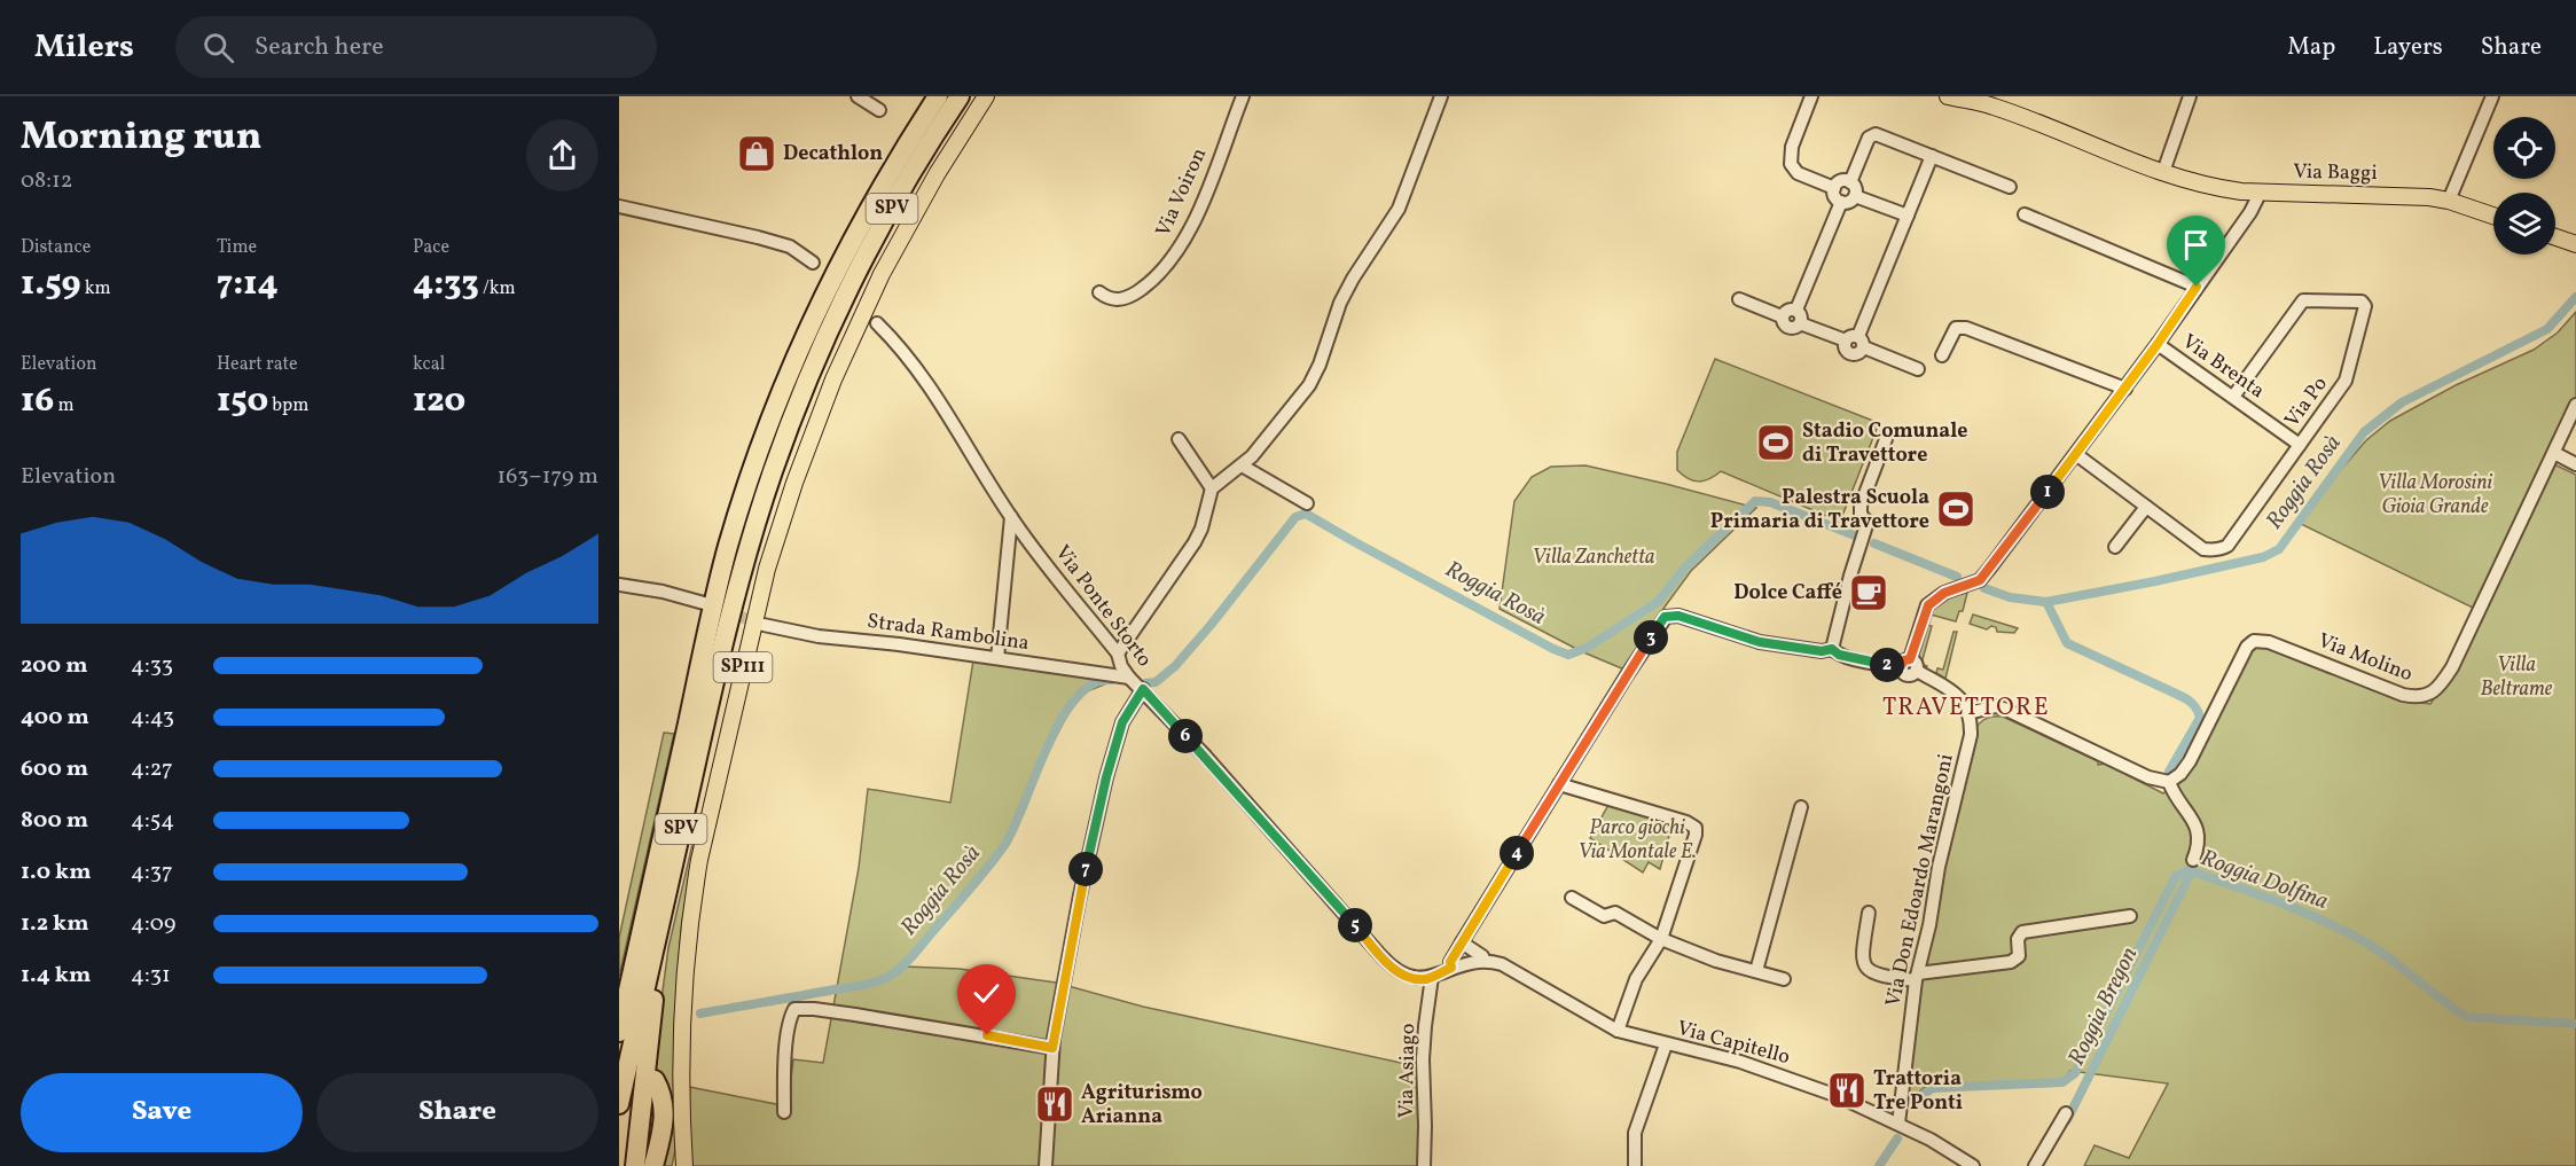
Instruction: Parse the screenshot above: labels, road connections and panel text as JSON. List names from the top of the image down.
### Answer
{
  "streets": {
    "highway": ["SPV"],
    "main road": ["Via Baggi", "SP111"],
    "street": [
      "Via Voiron",
      "Via Brenta",
      "Via Po",
      "Via Ponte Storto",
      "Strada Rambolina",
      "Via Molino",
      "Via Don Edoardo Marangoni",
      "Via Capitello",
      "Via Asiago"
    ]
  },
  "crossings": [
    ["Via Brenta", "Via Po"],
    ["Via Ponte Storto", "Strada Rambolina"],
    ["Via Ponte Storto", "Via Asiago"],
    ["Via Don Edoardo Marangoni", "Via Capitello"]
  ],
  "districts": ["TRAVETTORE"],
  "water": ["Roggia Rosà", "Roggia Dolfina", "Roggia Bregon"],
  "parks": [
    "Villa Morosini Gioia Grande",
    "Villa Zanchetta",
    "Villa Beltrame",
    "Parco giochi Via Montale E."
  ],
  "places": {
    "shop": ["Decathlon"],
    "sports": ["Stadio Comunale di Travettore", "Palestra Scuola Primaria di Travettore"],
    "cafe": ["Dolce Caffé"],
    "restaurant": ["Trattoria Tre Ponti", "Agriturismo Arianna"]
  },
  "page": {
    "header": "Milers",
    "search": "Search here",
    "nav": ["Map", "Layers", "Share"],
    "heading": ["Morning run", "08:12"],
    "stats": [
      ["Distance", "1.59 km"],
      ["Time", "7:14"],
      ["Pace", "4:33 /km"],
      ["Elevation", "16 m"],
      ["Heart rate", "150 bpm"],
      ["kcal", "120"]
    ],
    "chart": ["Elevation", "163–179 m"],
    "pins": [
      "1",
      "3",
      "2",
      "6",
      "4",
      "7",
      "5"
    ],
    "list": [
      {
        "name": "200 m",
        "note": "4:33"
      },
      {
        "name": "400 m",
        "note": "4:43"
      },
      {
        "name": "600 m",
        "note": "4:27"
      },
      {
        "name": "800 m",
        "note": "4:54"
      },
      {
        "name": "1.0 km",
        "note": "4:37"
      },
      {
        "name": "1.2 km",
        "note": "4:09"
      },
      {
        "name": "1.4 km",
        "note": "4:31"
      }
    ],
    "buttons": ["Save", "Share"]
  }
}
